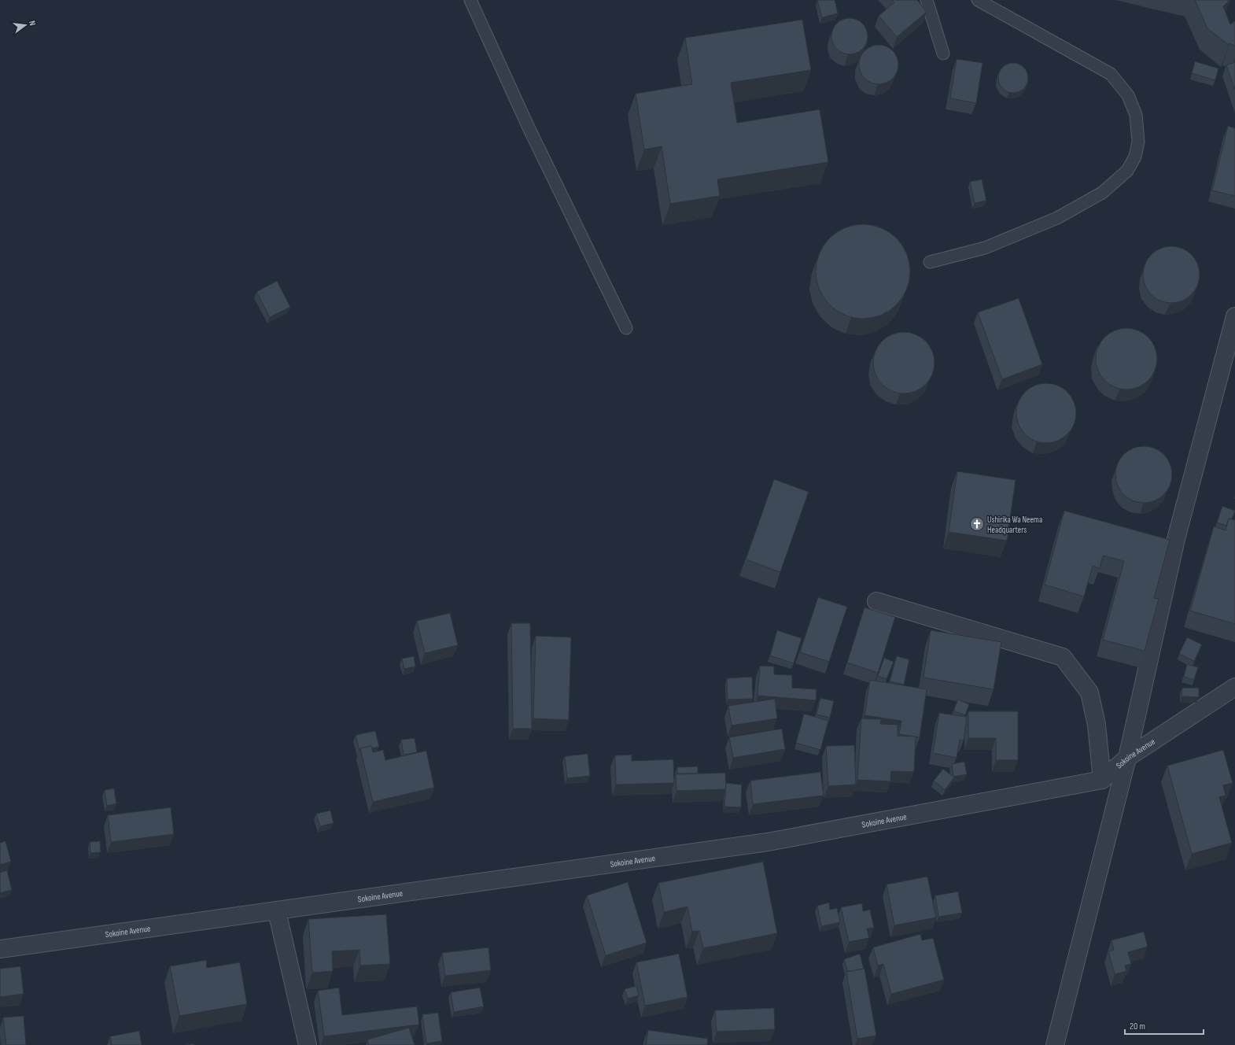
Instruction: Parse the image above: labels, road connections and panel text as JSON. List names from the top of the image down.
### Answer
{
  "streets": {
    "street": ["Sokoine Avenue"]
  },
  "places": {
    "church": ["Ushirika Wa Neema Headquarters"]
  },
  "scale_bar": "20 m",
  "north": "right"
}
